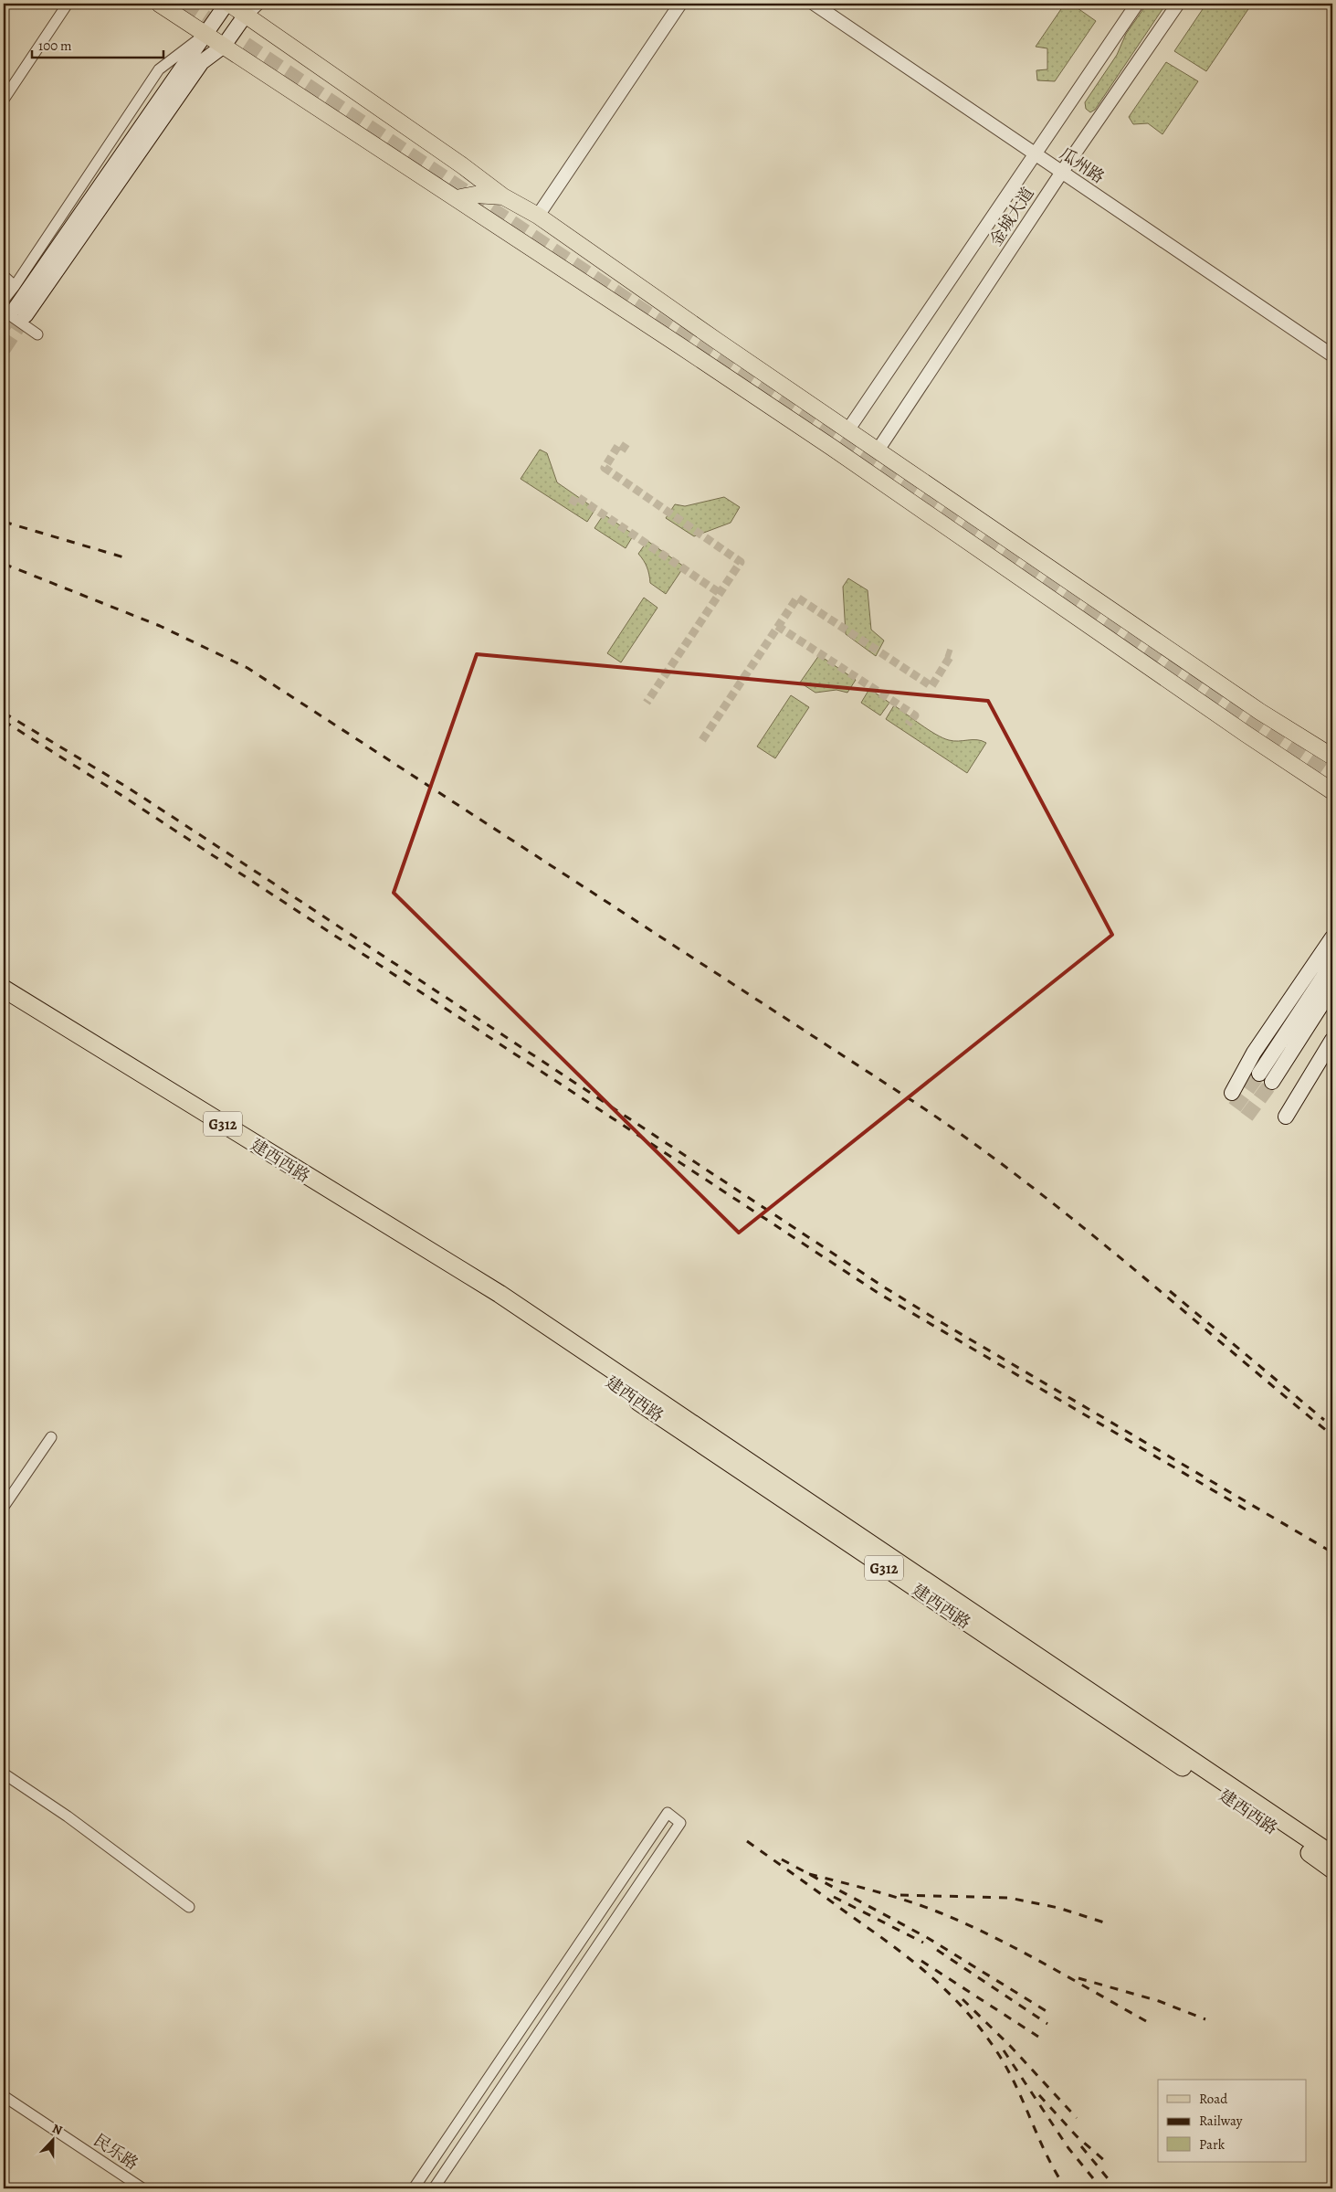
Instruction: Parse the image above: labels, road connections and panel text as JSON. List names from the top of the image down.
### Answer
{
  "streets": {
    "highway": ["G312", "建西西路"],
    "street": ["瓜州路", "金城大道", "民乐路"]
  },
  "crossings": [
    ["瓜州路", "金城大道"]
  ],
  "legend": ["Road", "Railway", "Park"],
  "scale_bar": "100 m",
  "north": "top"
}
